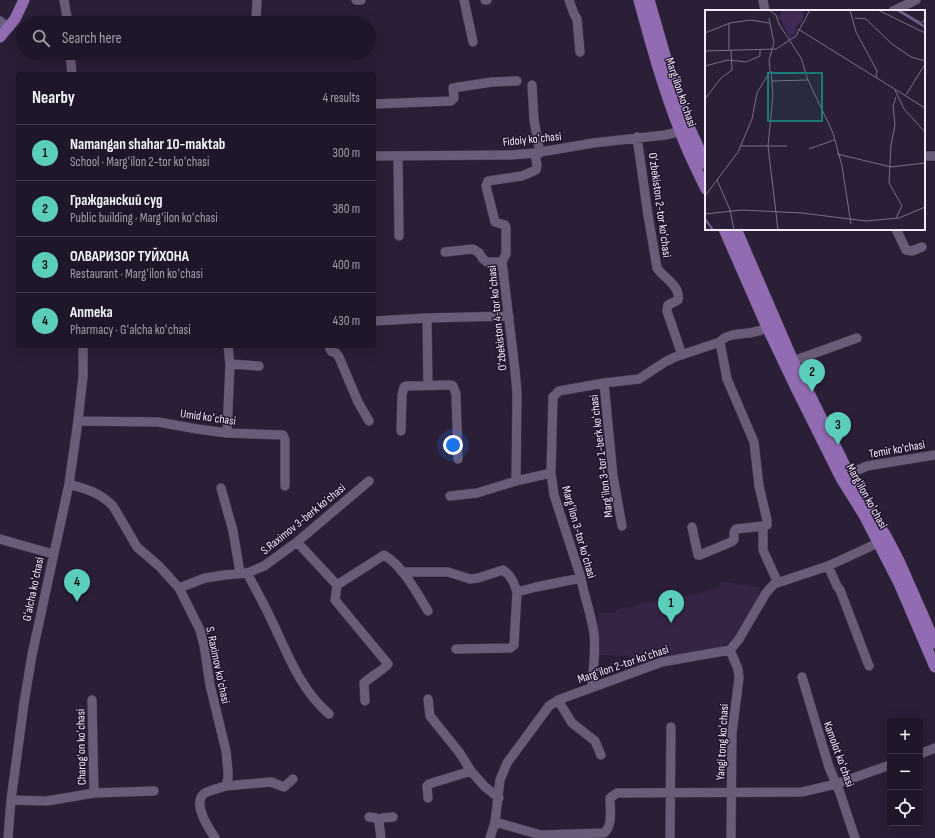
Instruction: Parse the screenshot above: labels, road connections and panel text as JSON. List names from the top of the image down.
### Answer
{
  "streets": {
    "main road": ["Margʻilon koʻchasi"],
    "street": [
      "Fidoiy koʻchasi",
      "Oʻzbekiston 2-tor koʻchasi",
      "Oʻzbekiston 4-tor koʻchasi",
      "Umid koʻchasi",
      "Temir ko'chasi",
      "Margʻilon 3-tor 1-berk koʻchasi",
      "S.Raximov 3-berk koʼchasi",
      "Margʻilon 3-tor koʻchasi",
      "Gʻalcha koʻchasi",
      "Margʻilon 2-tor koʻchasi",
      "S. Raximov koʻchasi",
      "Yangi tong koʻchasi",
      "Charogʻon koʻchasi",
      "Kamolot koʻchasi"
    ]
  },
  "crossings": [
    ["Margʻilon koʻchasi", "Fidoiy koʻchasi"],
    ["Margʻilon koʻchasi", "Temir ko'chasi"],
    ["Margʻilon koʻchasi", "Margʻilon 3-tor koʻchasi"],
    ["Fidoiy koʻchasi", "Oʻzbekiston 2-tor koʻchasi"],
    ["Fidoiy koʻchasi", "Oʻzbekiston 4-tor koʻchasi"],
    ["Oʻzbekiston 2-tor koʻchasi", "Margʻilon 3-tor koʻchasi"],
    ["Umid koʻchasi", "Gʻalcha koʻchasi"],
    ["Margʻilon 3-tor 1-berk koʻchasi", "Margʻilon 3-tor koʻchasi"],
    ["S.Raximov 3-berk koʼchasi", "S. Raximov koʻchasi"],
    ["Margʻilon 3-tor koʻchasi", "Margʻilon 2-tor koʻchasi"],
    ["Gʻalcha koʻchasi", "S. Raximov koʻchasi"],
    ["Gʻalcha koʻchasi", "Charogʻon koʻchasi"],
    ["Margʻilon 2-tor koʻchasi", "Yangi tong koʻchasi"]
  ],
  "page": {
    "search": "Search here",
    "heading": ["Nearby", "4 results"],
    "list": [
      {
        "mark": "1",
        "name": "Namangan shahar 10-maktab",
        "note": "School · Margʻilon 2-tor koʻchasi",
        "value": "300 m"
      },
      {
        "mark": "2",
        "name": "Гражданский суд",
        "note": "Public building · Margʻilon koʻchasi",
        "value": "380 m"
      },
      {
        "mark": "3",
        "name": "ОЛВАРИЗОР ТУЙХОНА",
        "note": "Restaurant · Margʻilon koʻchasi",
        "value": "400 m"
      },
      {
        "mark": "4",
        "name": "Аптека",
        "note": "Pharmacy · Gʻalcha koʻchasi",
        "value": "430 m"
      }
    ],
    "pins": [
      "2",
      "3",
      "4",
      "1"
    ],
    "map_buttons": ["+", "−"]
  }
}
